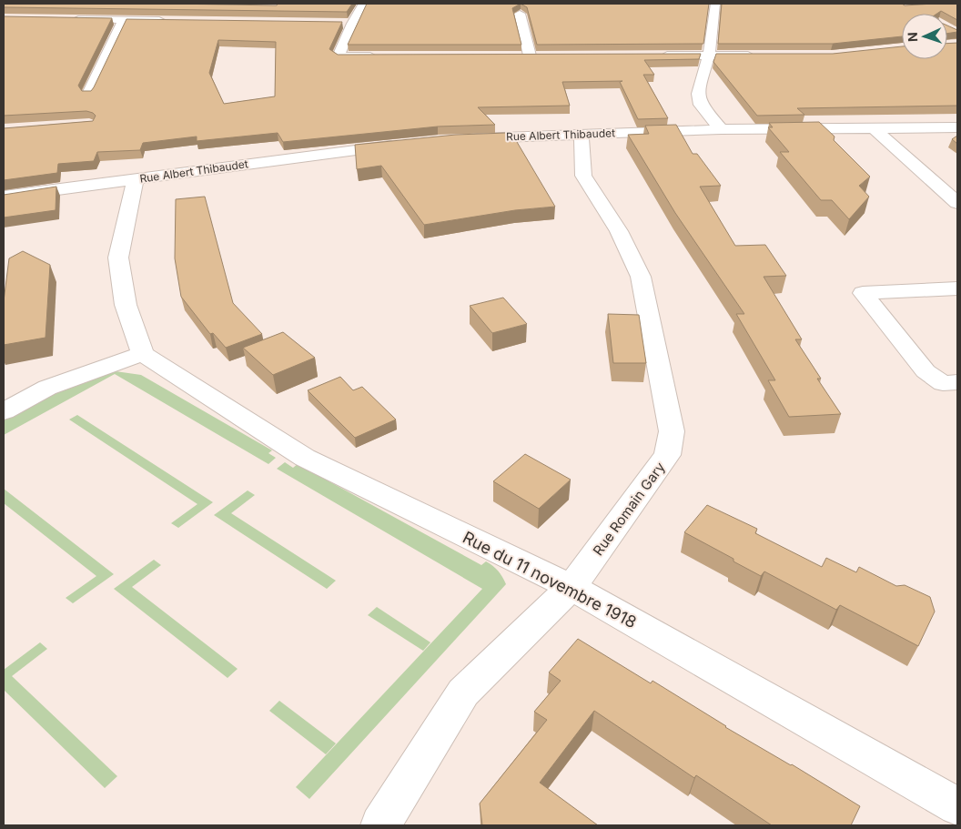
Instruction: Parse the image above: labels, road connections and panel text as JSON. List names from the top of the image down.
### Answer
{
  "streets": {
    "street": ["Rue Albert Thibaudet", "Rue Romain Gary", "Rue du 11 novembre 1918"]
  },
  "crossings": [
    ["Rue Albert Thibaudet", "Rue Romain Gary"],
    ["Rue Romain Gary", "Rue du 11 novembre 1918"]
  ],
  "north": "left"
}
